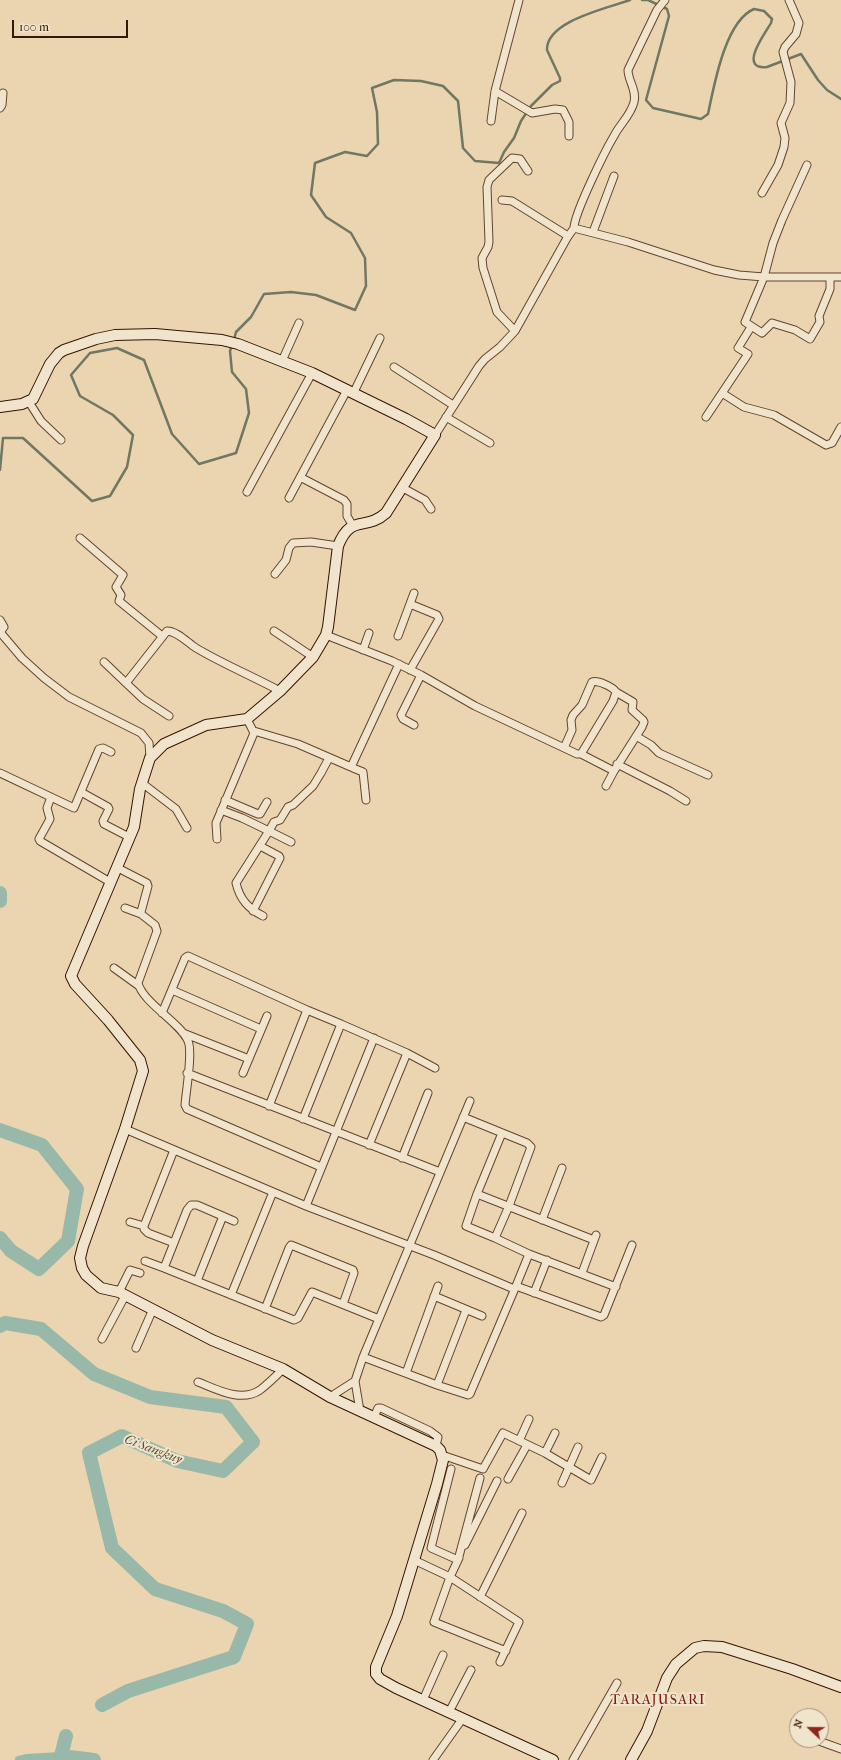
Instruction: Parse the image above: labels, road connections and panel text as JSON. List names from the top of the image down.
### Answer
{
  "districts": ["TARAJUSARI"],
  "water": ["Ci Sangkuy"],
  "scale_bar": "100 m",
  "north": "left"
}
